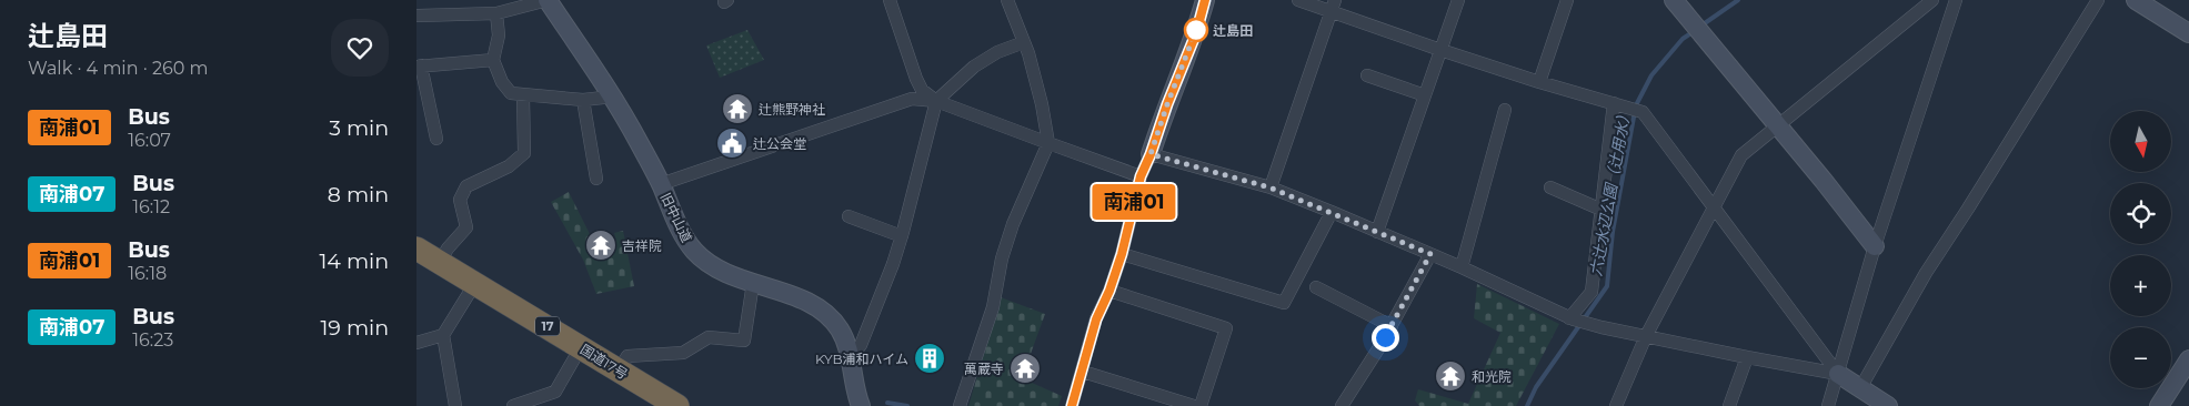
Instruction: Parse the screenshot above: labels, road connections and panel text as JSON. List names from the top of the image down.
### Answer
{
  "streets": {
    "highway": ["17", "国道17号"],
    "street": ["旧中山道"]
  },
  "water": ["六辻水辺公園（辻用水）"],
  "places": {
    "other": ["辻島田"],
    "temple": [
      "辻熊野神社",
      "吉祥院",
      "萬蔵寺",
      "和光院"
    ],
    "public building": ["辻公会堂"],
    "building": ["KYB浦和ハイム"]
  },
  "lines": ["bus line 南浦01"],
  "north": "bottom",
  "page": {
    "heading": ["辻島田", "Walk · 4 min · 260 m"],
    "on_map": "南浦01",
    "list": [
      {
        "mark": "南浦01",
        "name": "Bus",
        "note": "16:07",
        "value": "3 min"
      },
      {
        "mark": "南浦07",
        "name": "Bus",
        "note": "16:12",
        "value": "8 min"
      },
      {
        "mark": "南浦01",
        "name": "Bus",
        "note": "16:18",
        "value": "14 min"
      },
      {
        "mark": "南浦07",
        "name": "Bus",
        "note": "16:23",
        "value": "19 min"
      }
    ],
    "map_buttons": ["+", "−"]
  }
}
